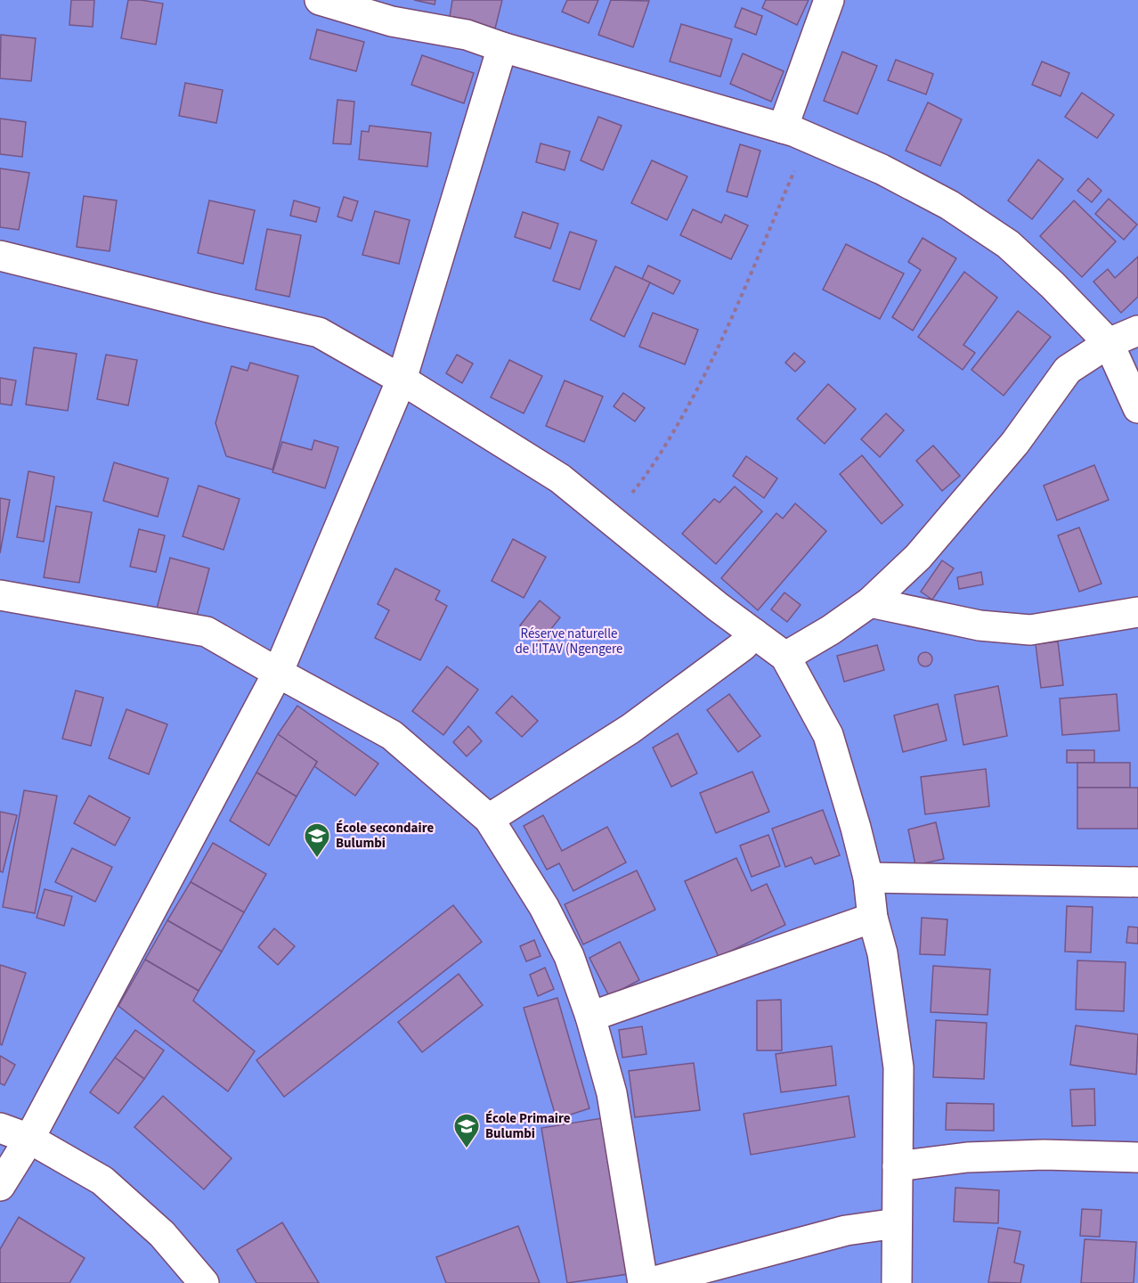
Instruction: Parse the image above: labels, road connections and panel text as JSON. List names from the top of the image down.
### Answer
{
  "parks": ["Réserve naturelle de l'ITAV (Ngengere"],
  "places": {
    "school or university": ["École secondaire Bulumbi", "École Primaire Bulumbi"]
  }
}
